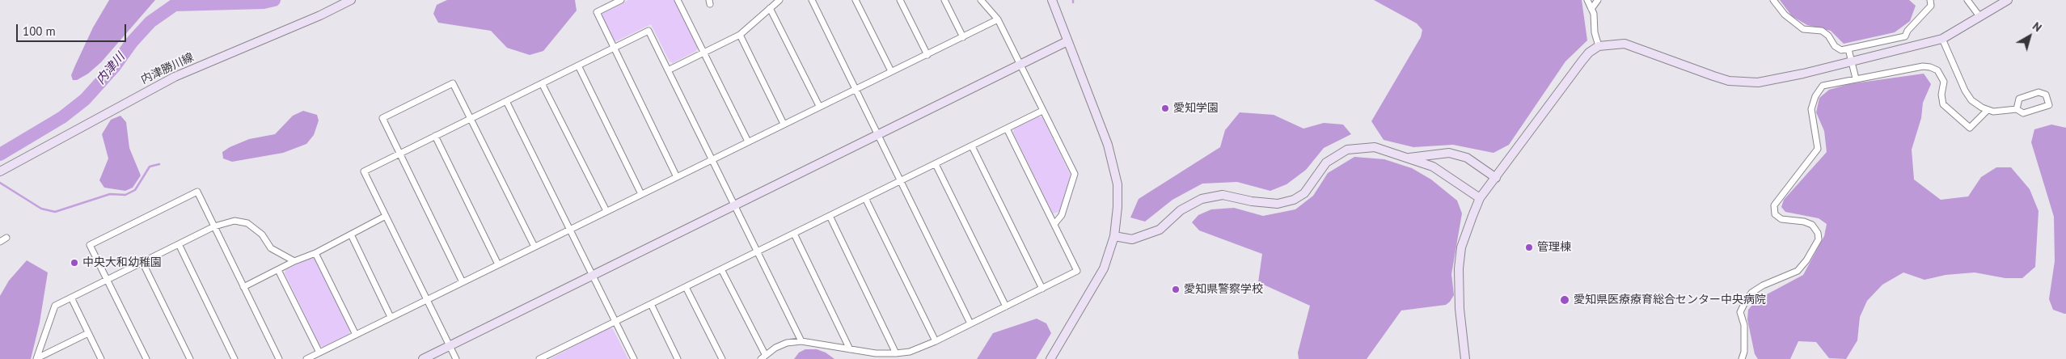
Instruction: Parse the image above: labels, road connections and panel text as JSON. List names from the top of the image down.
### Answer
{
  "streets": {
    "street": ["内津勝川線"]
  },
  "water": ["内津川"],
  "places": [
    "愛知学園",
    "管理棟",
    "中央大和幼稚園",
    "愛知県警察学校",
    "愛知県医療療育総合センター中央病院"
  ],
  "scale_bar": "100 m",
  "north": "top right"
}
